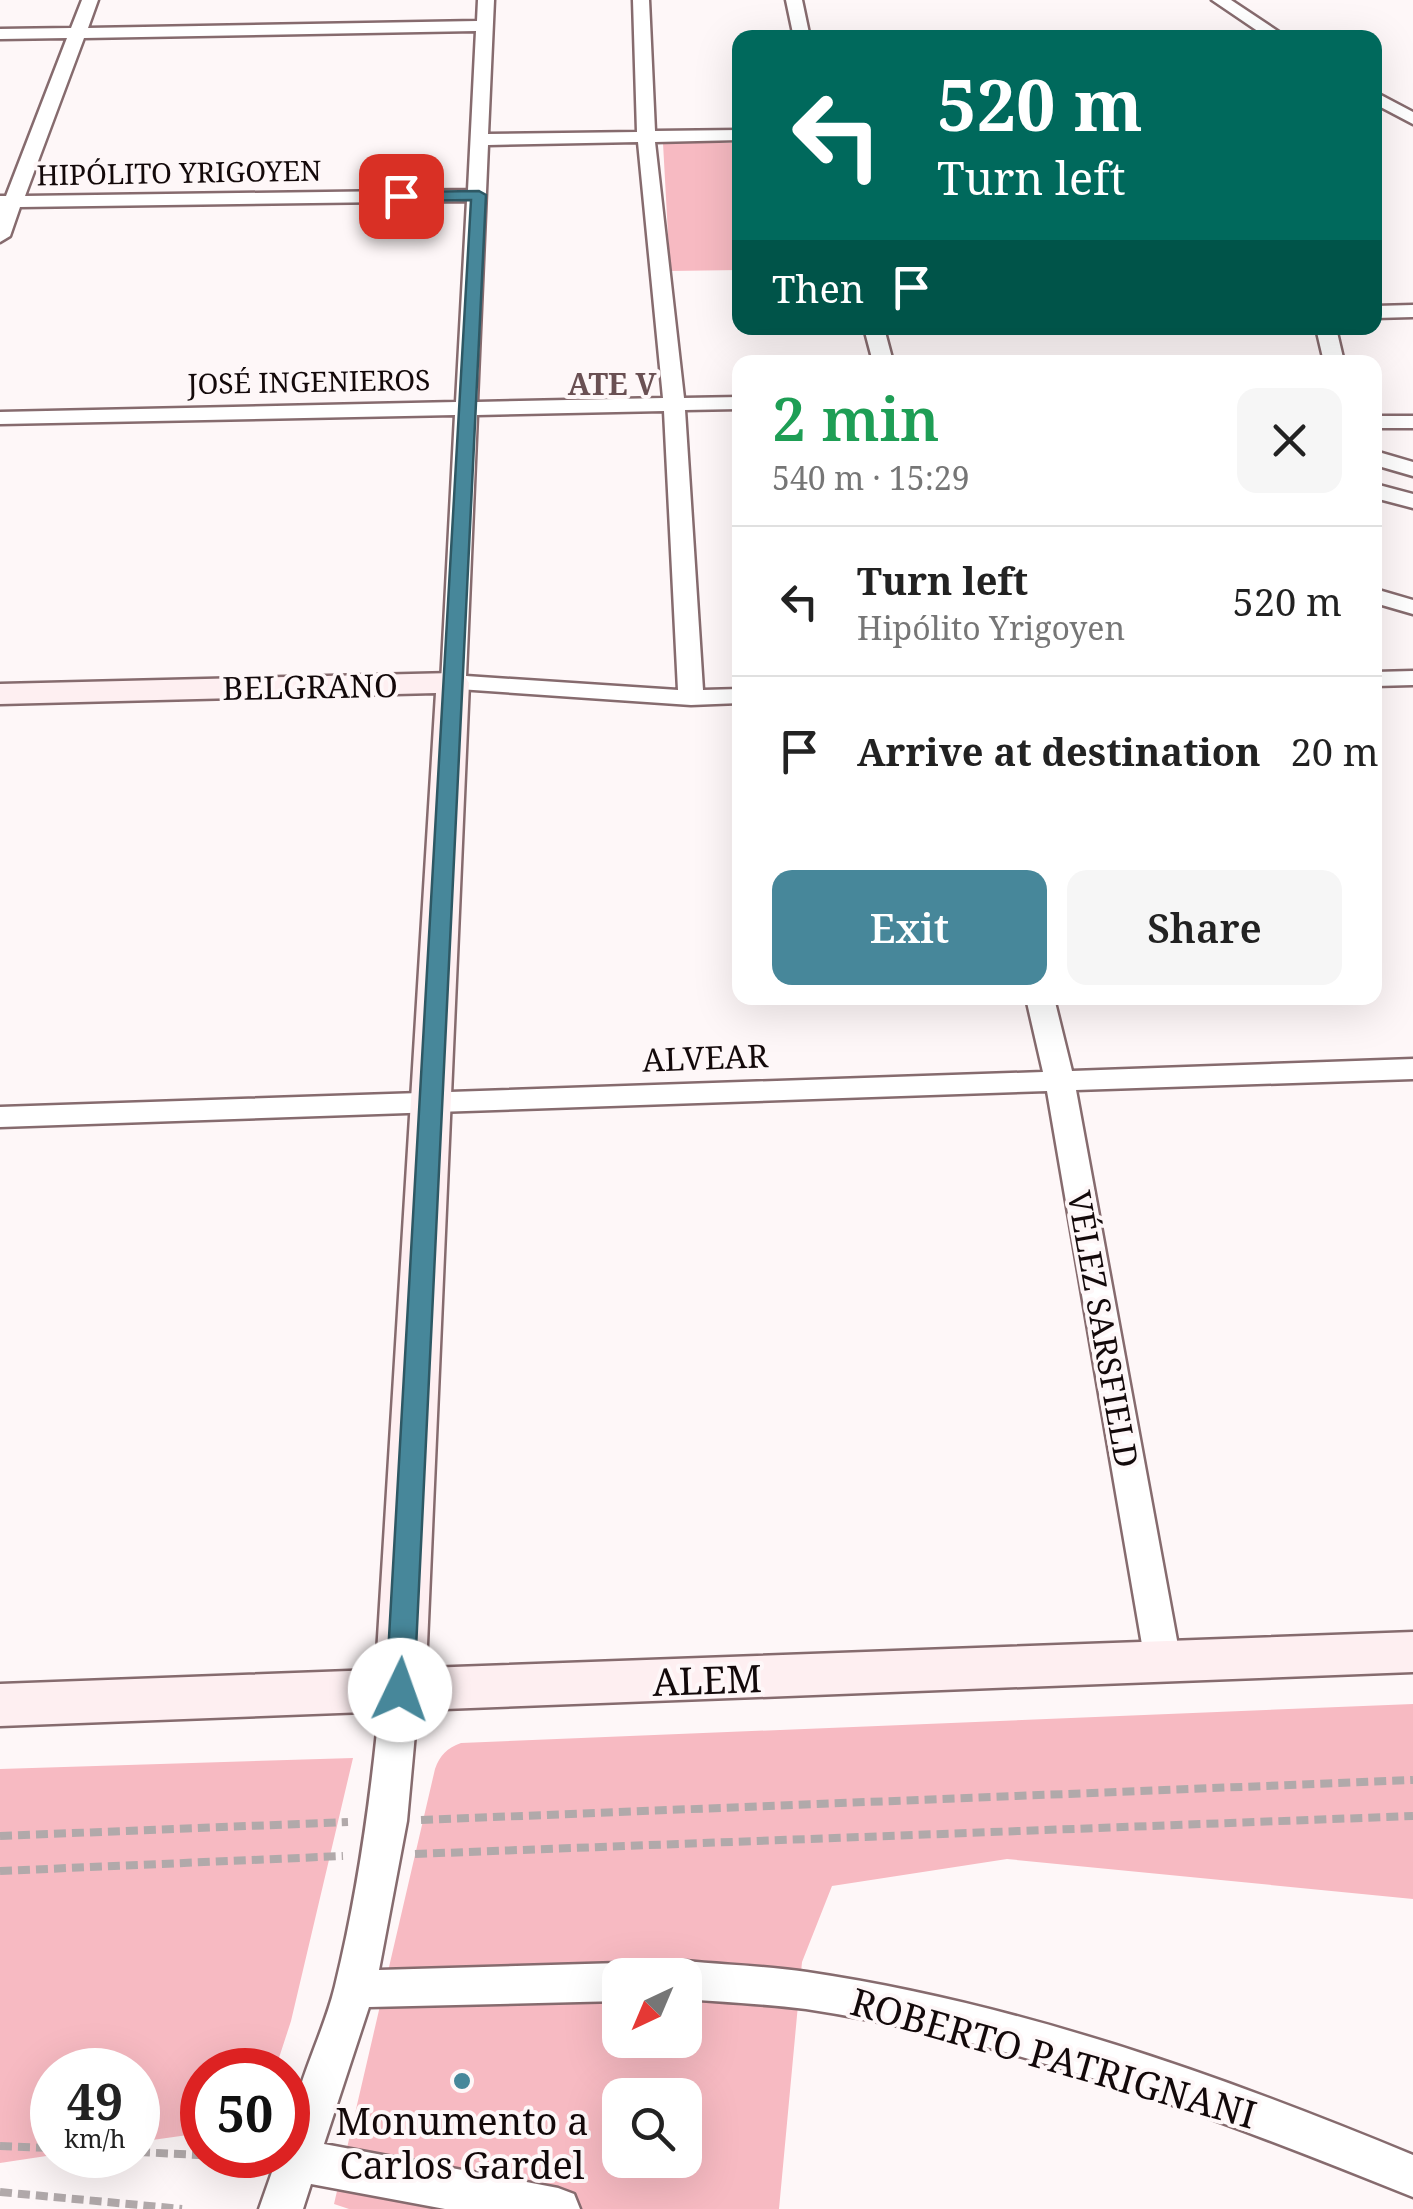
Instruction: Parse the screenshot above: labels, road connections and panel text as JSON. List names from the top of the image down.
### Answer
{
  "streets": {
    "main road": ["BELGRANO", "ALEM"],
    "street": [
      "HIPÓLITO YRIGOYEN",
      "JOSÉ INGENIEROS",
      "ALVEAR",
      "VÉLEZ SARSFIELD",
      "ROBERTO PATRIGNANI"
    ]
  },
  "crossings": [
    ["ALVEAR", "VÉLEZ SARSFIELD"],
    ["VÉLEZ SARSFIELD", "ALEM"]
  ],
  "districts": ["ATE V"],
  "places": ["Monumento a Carlos Gardel"],
  "north": "bottom left",
  "page": {
    "turn": ["520 m", "Turn left"],
    "then": "Then",
    "heading": ["2 min", "540 m · 15:29"],
    "list": [
      {
        "name": "Turn left",
        "note": "Hipólito Yrigoyen",
        "value": "520 m"
      },
      {
        "name": "Arrive at destination",
        "value": "20 m"
      }
    ],
    "buttons": ["Exit", "Share"],
    "speed": "49 km/h",
    "limit": "50"
  }
}
